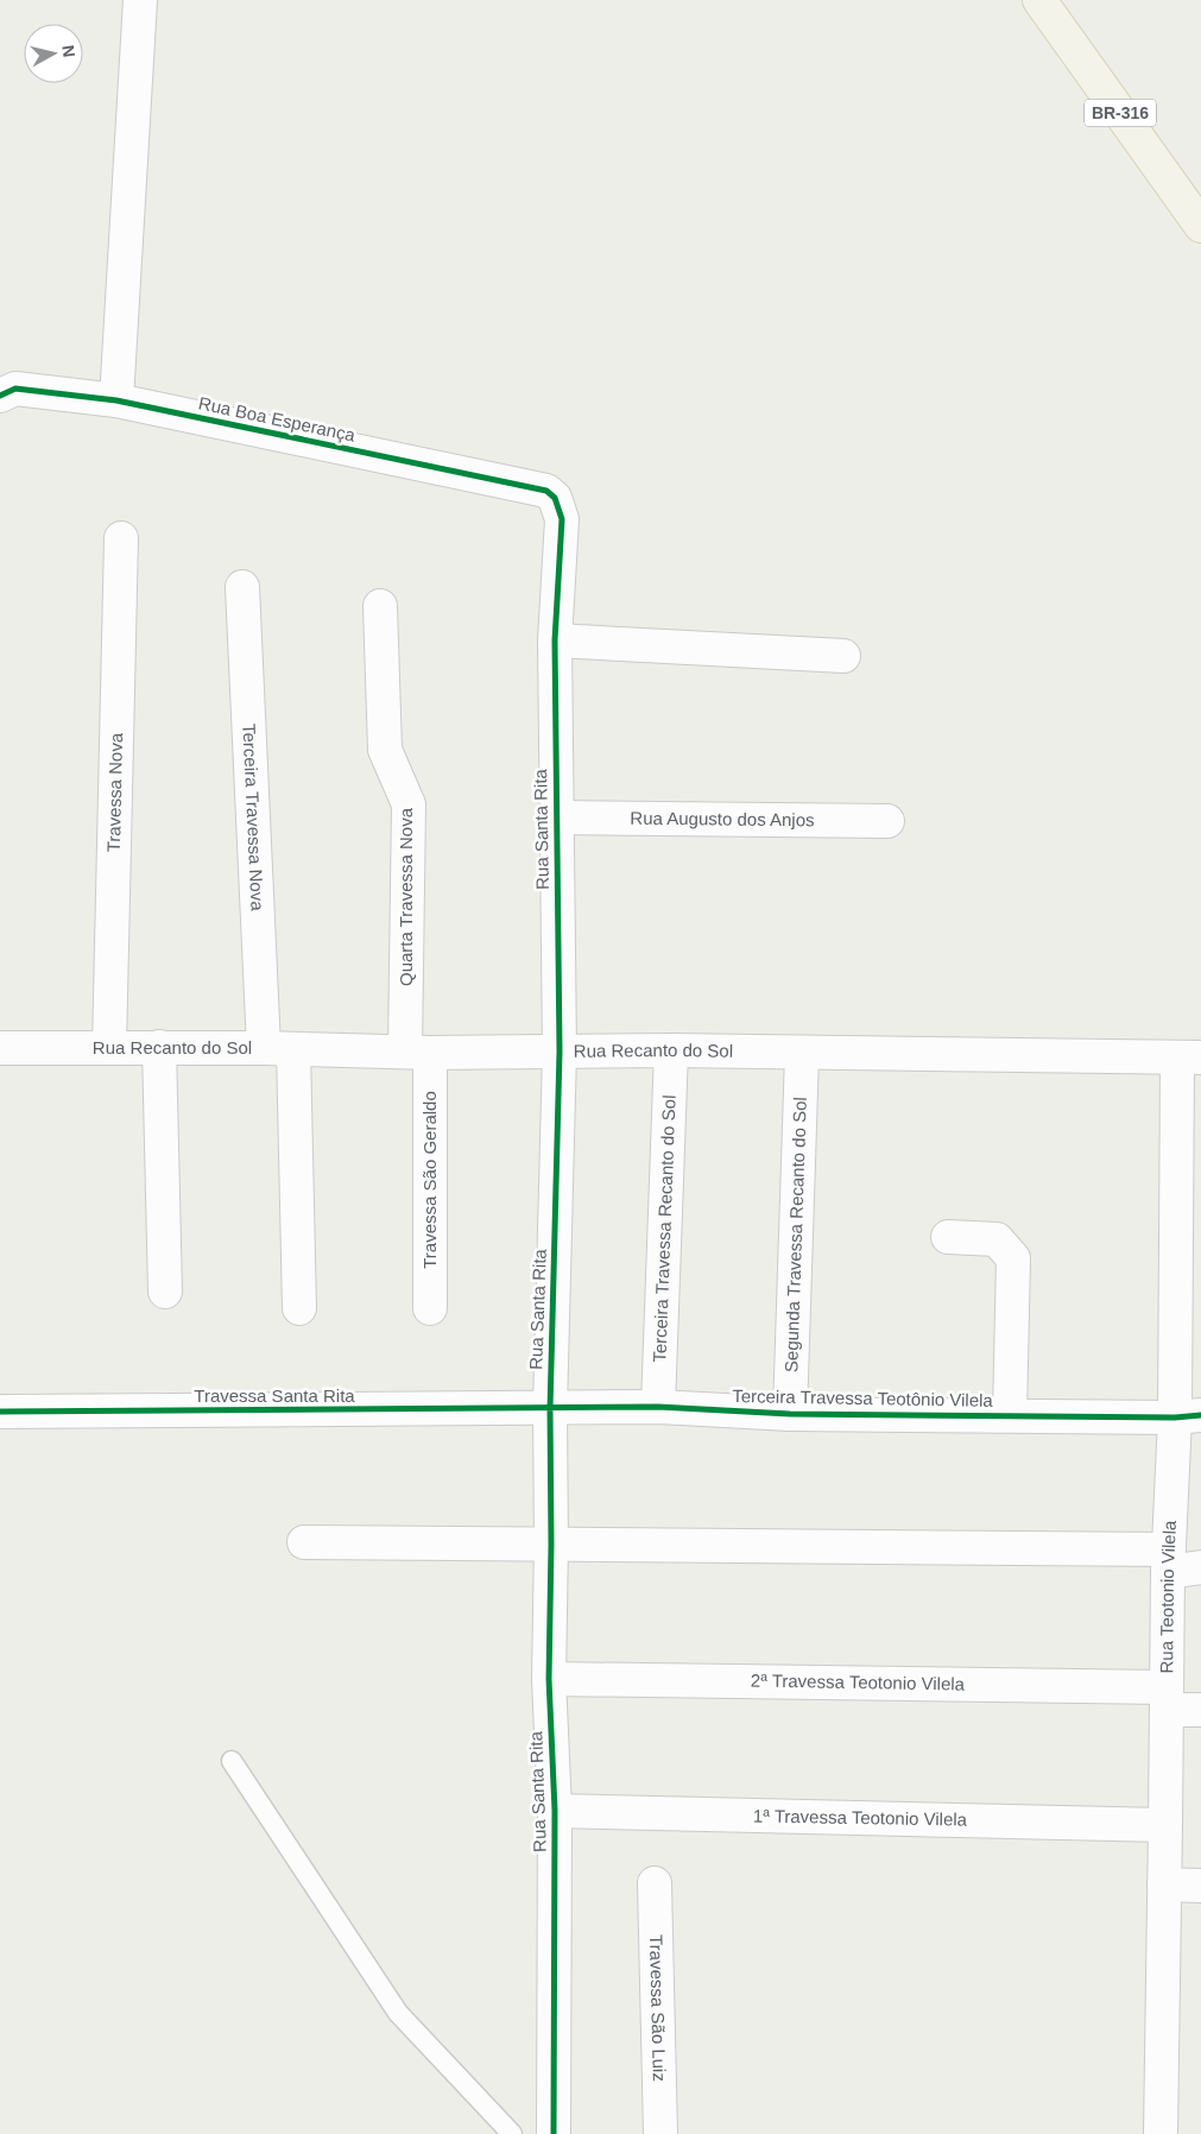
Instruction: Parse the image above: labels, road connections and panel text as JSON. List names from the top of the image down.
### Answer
{
  "streets": {
    "main road": ["BR-316"],
    "street": [
      "Rua Boa Esperança",
      "Travessa Nova",
      "Terceira Travessa Nova",
      "Rua Augusto dos Anjos",
      "Rua Santa Rita",
      "Quarta Travessa Nova",
      "Rua Recanto do Sol",
      "Travessa São Geraldo",
      "Terceira Travessa Recanto do Sol",
      "Segunda Travessa Recanto do Sol",
      "Travessa Santa Rita",
      "Terceira Travessa Teotônio Vilela",
      "Rua Teotonio Vilela",
      "2ª Travessa Teotonio Vilela",
      "1ª Travessa Teotonio Vilela",
      "Travessa São Luiz"
    ]
  },
  "crossings": [
    ["Rua Boa Esperança", "Rua Santa Rita"],
    ["Travessa Nova", "Rua Recanto do Sol"],
    ["Terceira Travessa Nova", "Rua Recanto do Sol"],
    ["Rua Augusto dos Anjos", "Rua Santa Rita"],
    ["Rua Santa Rita", "Rua Recanto do Sol"],
    ["Rua Santa Rita", "Travessa Santa Rita"],
    ["Rua Santa Rita", "Terceira Travessa Teotônio Vilela"],
    ["Rua Santa Rita", "2ª Travessa Teotonio Vilela"],
    ["Rua Santa Rita", "1ª Travessa Teotonio Vilela"],
    ["Quarta Travessa Nova", "Rua Recanto do Sol"],
    ["Quarta Travessa Nova", "Travessa São Geraldo"],
    ["Rua Recanto do Sol", "Travessa São Geraldo"],
    ["Rua Recanto do Sol", "Terceira Travessa Recanto do Sol"],
    ["Rua Recanto do Sol", "Segunda Travessa Recanto do Sol"],
    ["Rua Recanto do Sol", "Rua Teotonio Vilela"],
    ["Terceira Travessa Recanto do Sol", "Terceira Travessa Teotônio Vilela"],
    ["Segunda Travessa Recanto do Sol", "Terceira Travessa Teotônio Vilela"],
    ["Travessa Santa Rita", "Terceira Travessa Teotônio Vilela"],
    ["Terceira Travessa Teotônio Vilela", "Rua Teotonio Vilela"],
    ["Rua Teotonio Vilela", "2ª Travessa Teotonio Vilela"],
    ["Rua Teotonio Vilela", "1ª Travessa Teotonio Vilela"]
  ],
  "north": "right"
}
